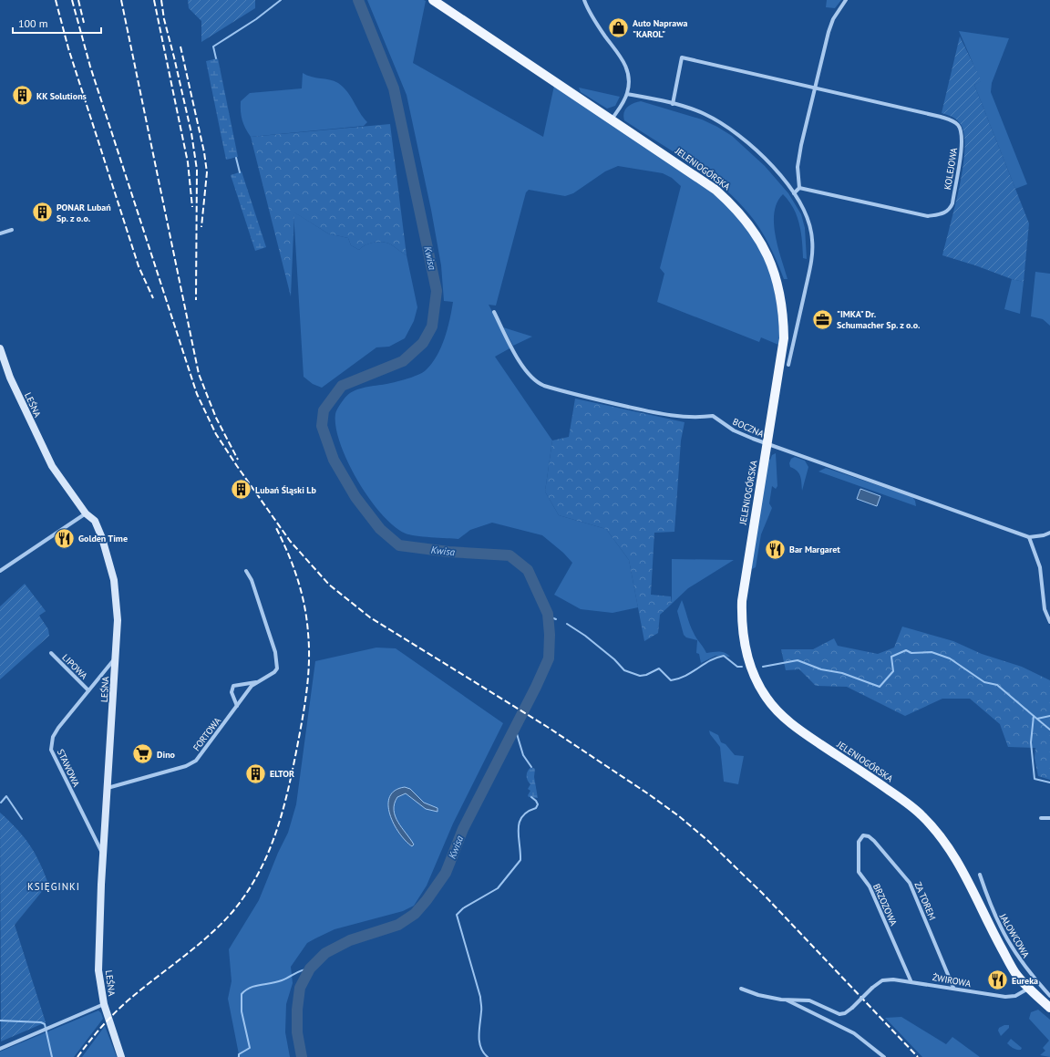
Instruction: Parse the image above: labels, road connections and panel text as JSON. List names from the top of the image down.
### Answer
{
  "streets": {
    "main road": ["JELENIOGÓRSKA", "LEŚNA"],
    "street": [
      "KOLEJOWA",
      "BOCZNA",
      "LIPOWA",
      "FORTOWA",
      "STAWOWA",
      "ZA TOREM",
      "BRZOZOWA",
      "JAŁOWCOWA",
      "ŻWIROWA"
    ]
  },
  "crossings": [
    ["JELENIOGÓRSKA", "BOCZNA"],
    ["JELENIOGÓRSKA", "ŻWIROWA"],
    ["LEŚNA", "FORTOWA"],
    ["LEŚNA", "STAWOWA"],
    ["LIPOWA", "STAWOWA"],
    ["ZA TOREM", "BRZOZOWA"],
    ["ZA TOREM", "ŻWIROWA"],
    ["BRZOZOWA", "ŻWIROWA"]
  ],
  "districts": ["KSIĘGINKI"],
  "water": ["Kwisa"],
  "places": {
    "shop": ["Auto Naprawa \"KAROL\""],
    "building": [
      "KK Solutions",
      "PONAR Lubań Sp. z o.o.",
      "Lubań Śląski Lb",
      "ELTOR"
    ],
    "office": ["\"IMKA\" Dr. Schumacher Sp. z o.o."],
    "restaurant": ["Golden Time", "Bar Margaret", "Eureka"],
    "supermarket": ["Dino"]
  },
  "scale_bar": "100 m"
}
